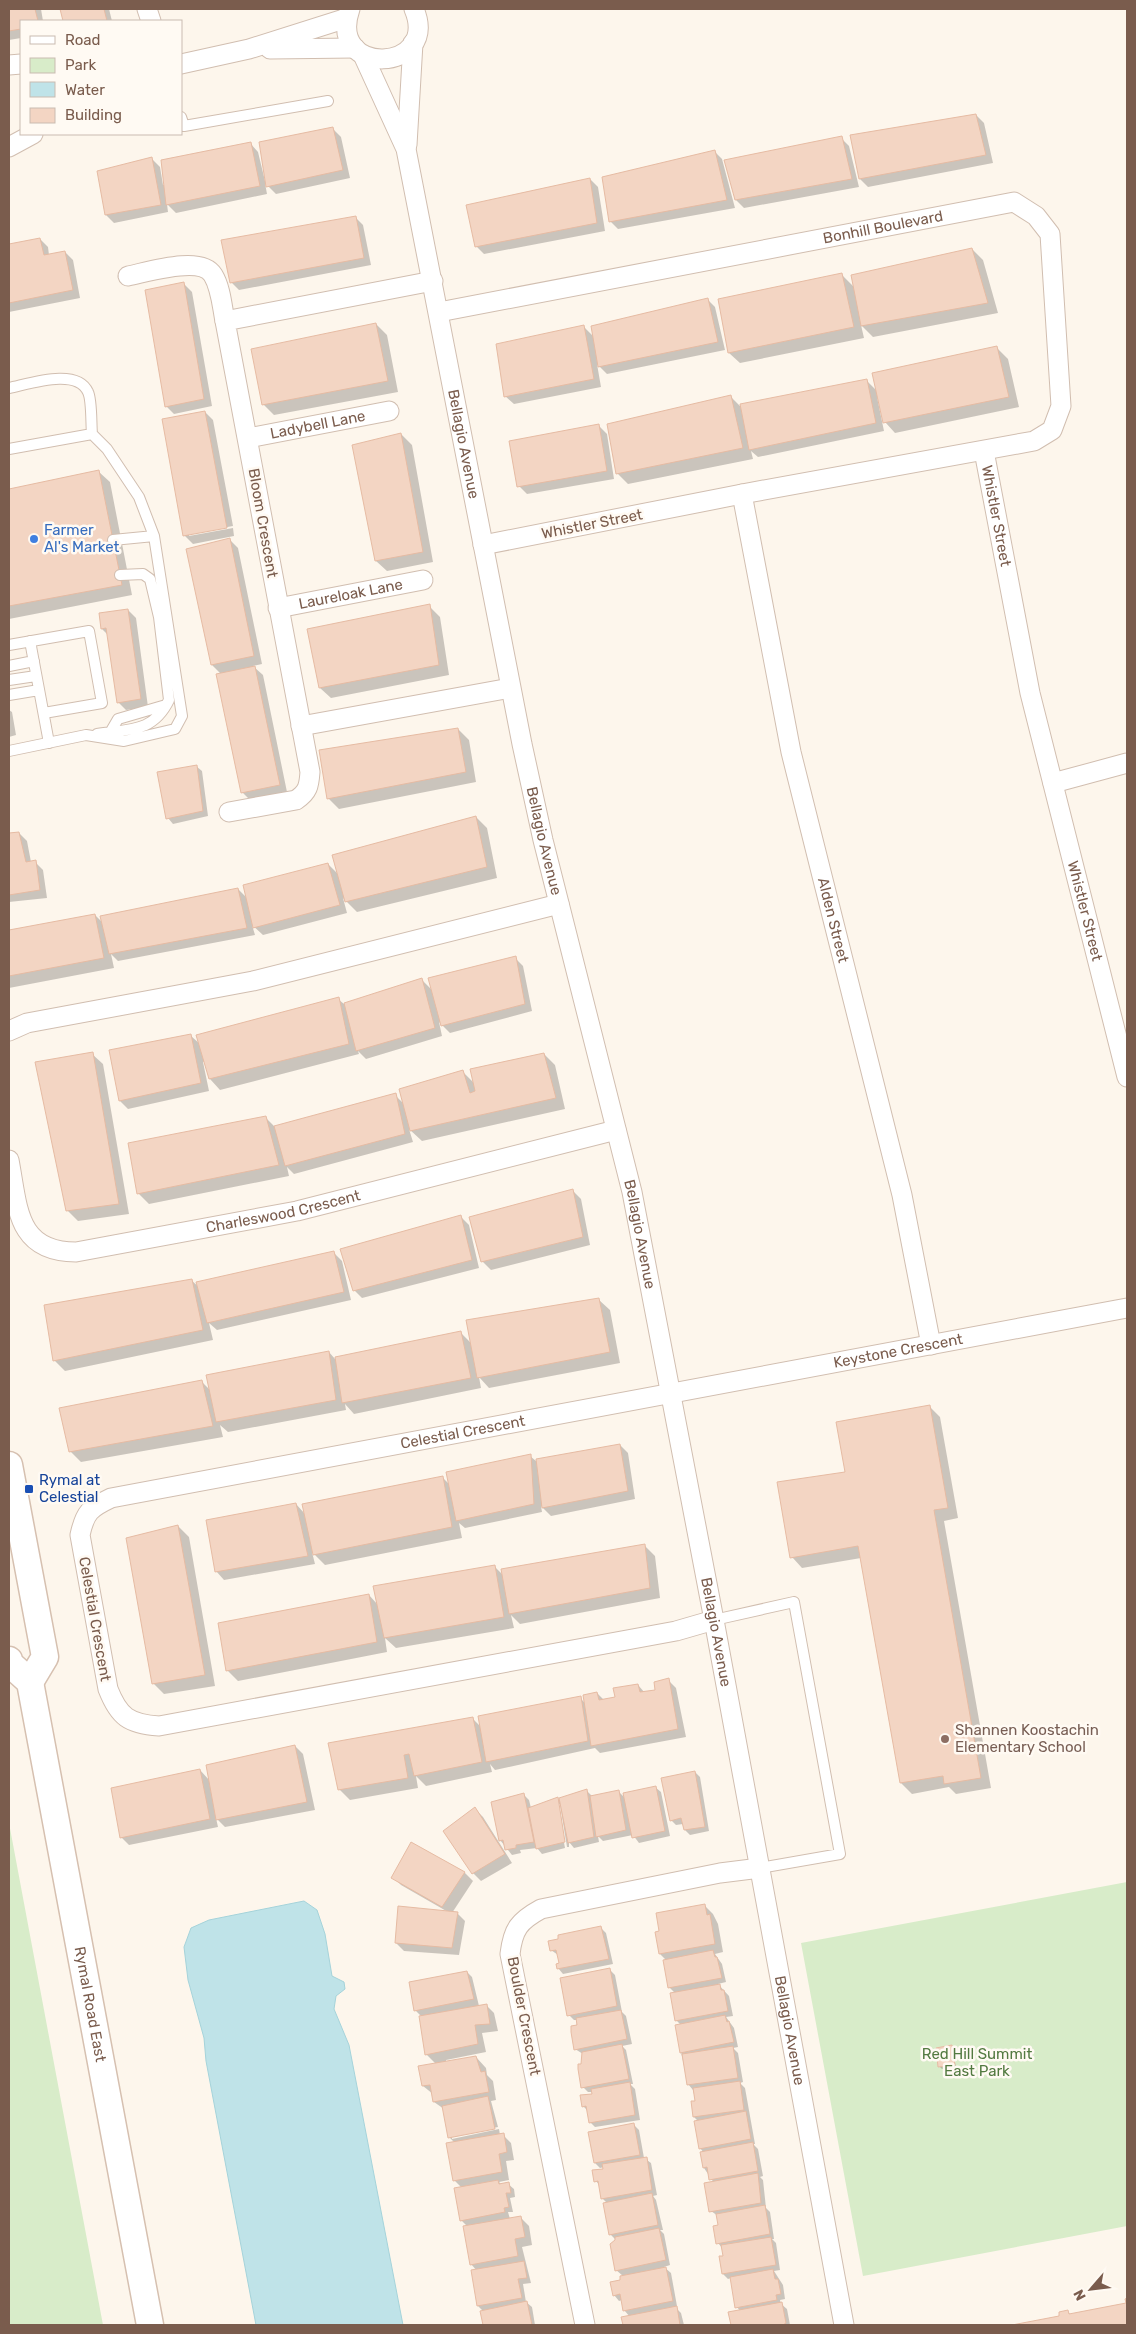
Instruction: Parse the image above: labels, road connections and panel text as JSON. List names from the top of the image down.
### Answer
{
  "streets": {
    "main road": ["Rymal Road East"],
    "street": [
      "Bonhill Boulevard",
      "Ladybell Lane",
      "Bellagio Avenue",
      "Whistler Street",
      "Bloom Crescent",
      "Laureloak Lane",
      "Alden Street",
      "Charleswood Crescent",
      "Keystone Crescent",
      "Celestial Crescent",
      "Boulder Crescent"
    ]
  },
  "crossings": [
    ["Bonhill Boulevard", "Bellagio Avenue"],
    ["Bonhill Boulevard", "Whistler Street"],
    ["Ladybell Lane", "Bloom Crescent"],
    ["Bellagio Avenue", "Whistler Street"],
    ["Bellagio Avenue", "Charleswood Crescent"],
    ["Bellagio Avenue", "Keystone Crescent"],
    ["Bellagio Avenue", "Celestial Crescent"],
    ["Bellagio Avenue", "Boulder Crescent"],
    ["Whistler Street", "Alden Street"],
    ["Bloom Crescent", "Laureloak Lane"],
    ["Alden Street", "Keystone Crescent"],
    ["Keystone Crescent", "Celestial Crescent"]
  ],
  "parks": ["Red Hill Summit East Park"],
  "places": {
    "other": ["Farmer Al's Market", "Shannen Koostachin Elementary School"],
    "transit": ["Rymal at Celestial"]
  },
  "legend": [
    "Road",
    "Park",
    "Water",
    "Building"
  ],
  "north": "bottom left"
}
